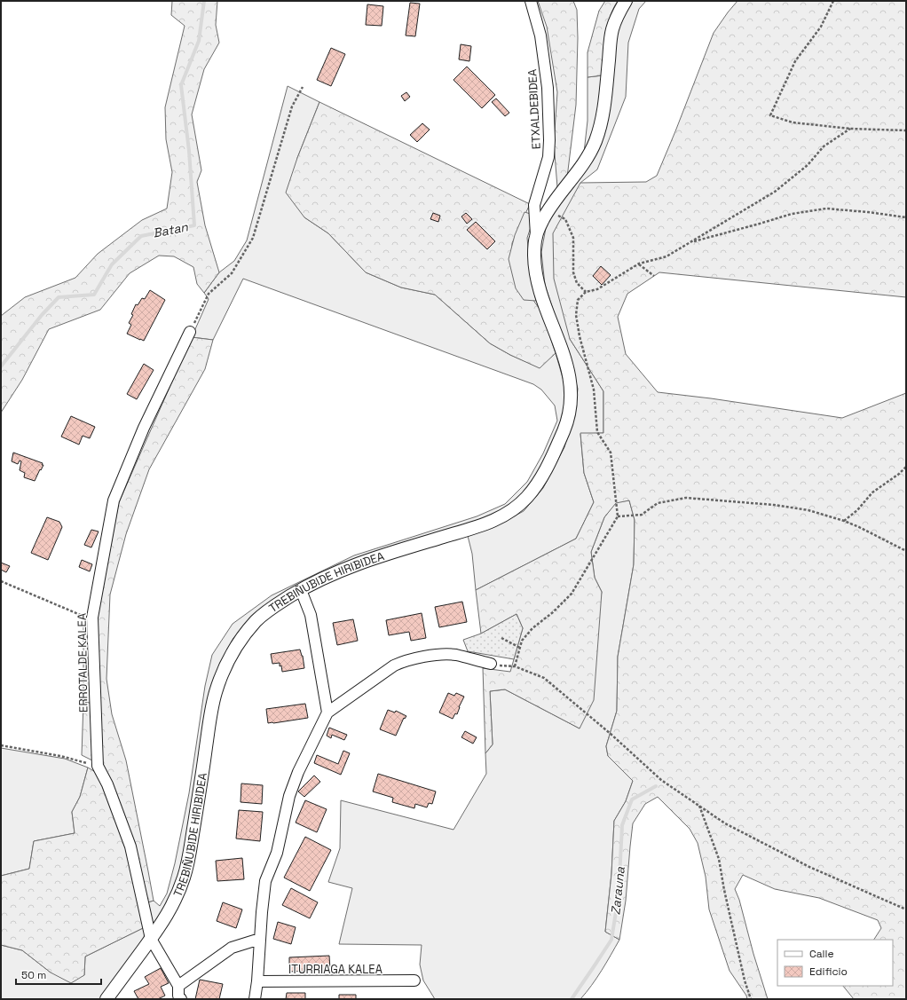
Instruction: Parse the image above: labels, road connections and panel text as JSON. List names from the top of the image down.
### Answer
{
  "streets": {
    "street": [
      "ETXALDEBIDEA",
      "TREBIÑUBIDE HIRIBIDEA",
      "ERROTALDE KALEA",
      "ITURRIAGA KALEA"
    ]
  },
  "crossings": [
    ["ETXALDEBIDEA", "TREBIÑUBIDE HIRIBIDEA"],
    ["TREBIÑUBIDE HIRIBIDEA", "ERROTALDE KALEA"]
  ],
  "water": ["Batan", "Zarauna"],
  "legend": ["Calle", "Edificio"],
  "scale_bar": "50 m"
}
